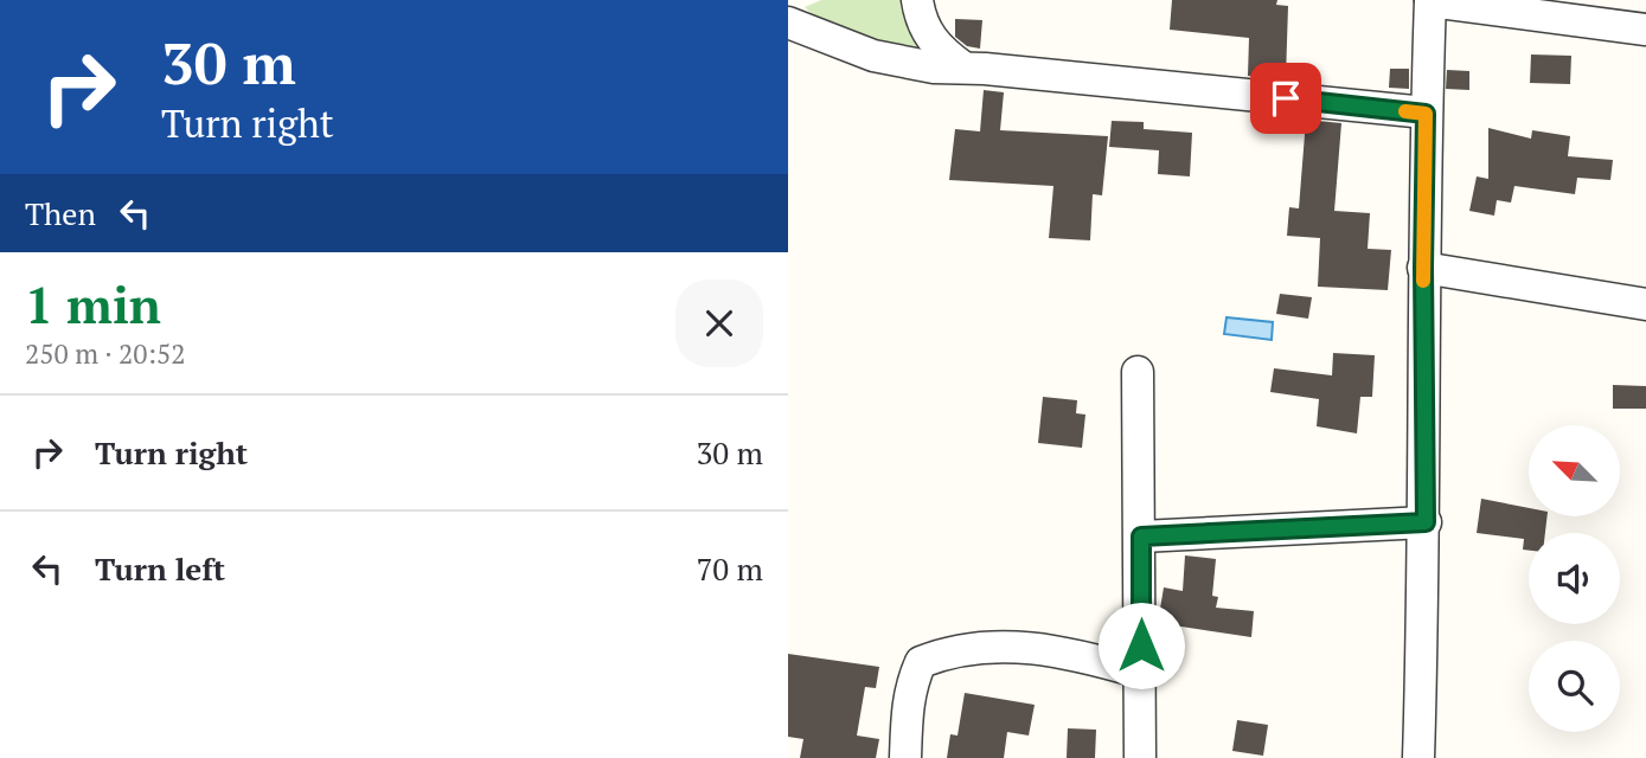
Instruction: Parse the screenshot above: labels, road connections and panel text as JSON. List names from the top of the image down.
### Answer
{
  "north": "top left",
  "page": {
    "turn": ["30 m", "Turn right"],
    "then": "Then",
    "heading": ["1 min", "250 m · 20:52"],
    "list": [
      {
        "name": "Turn right",
        "value": "30 m"
      },
      {
        "name": "Turn left",
        "value": "70 m"
      }
    ]
  }
}
